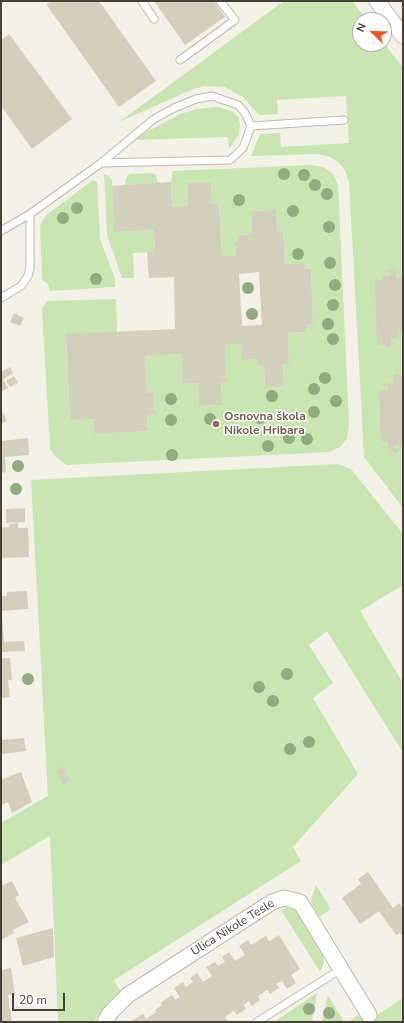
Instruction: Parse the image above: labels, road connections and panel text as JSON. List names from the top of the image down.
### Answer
{
  "streets": {
    "street": ["Ulica Nikole Tesle"]
  },
  "places": ["Osnovna škola Nikole Hribara"],
  "scale_bar": "20 m",
  "north": "top left"
}
